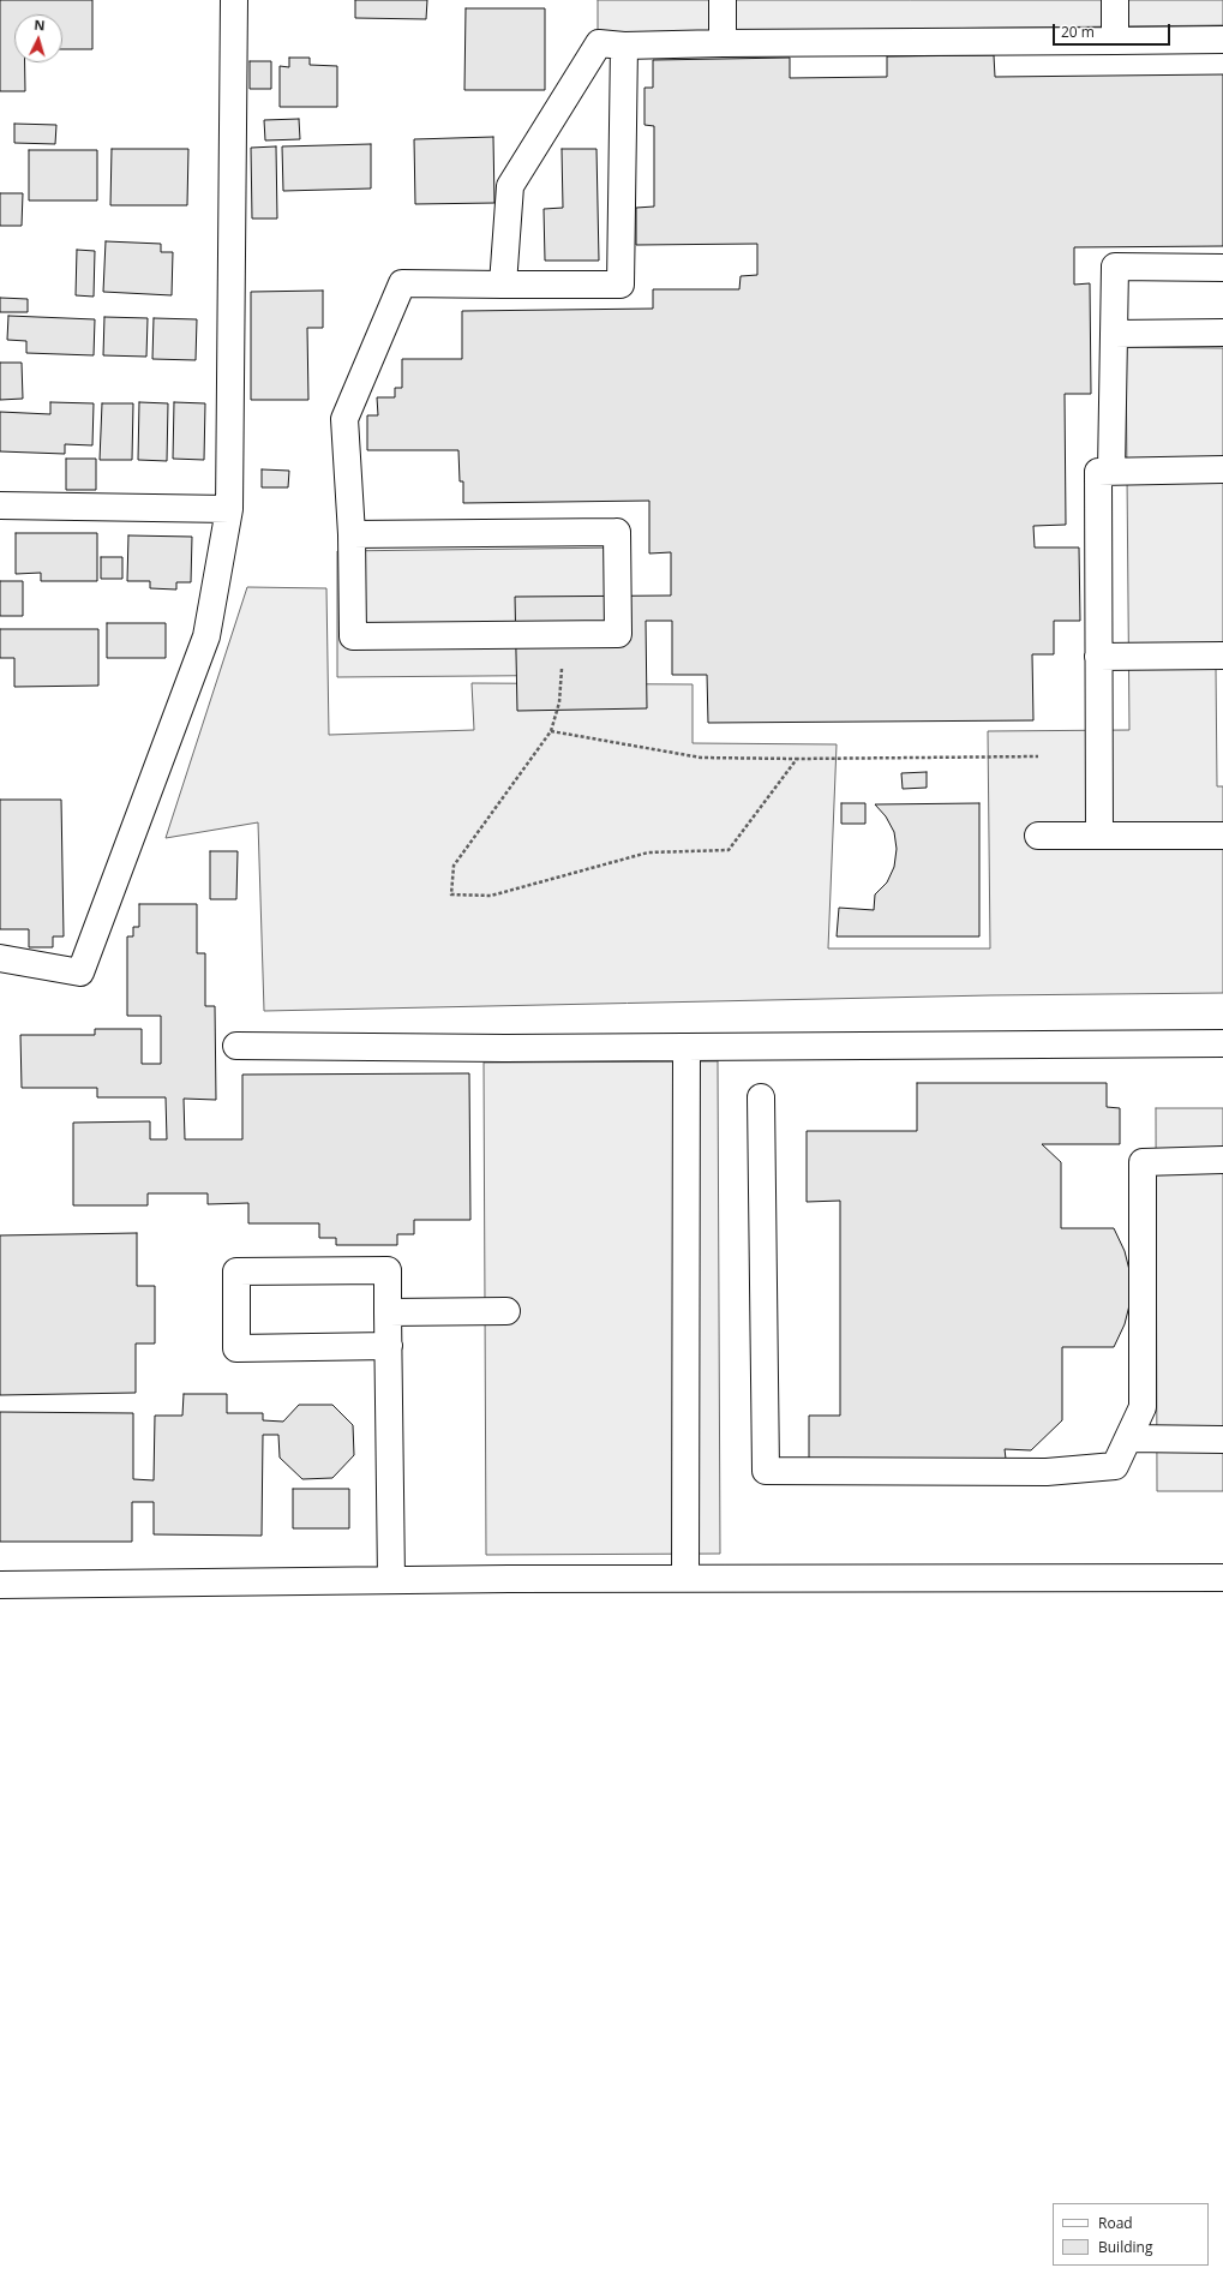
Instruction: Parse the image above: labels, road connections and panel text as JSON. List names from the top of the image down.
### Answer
{
  "legend": ["Road", "Building"],
  "scale_bar": "20 m",
  "north": "top"
}
